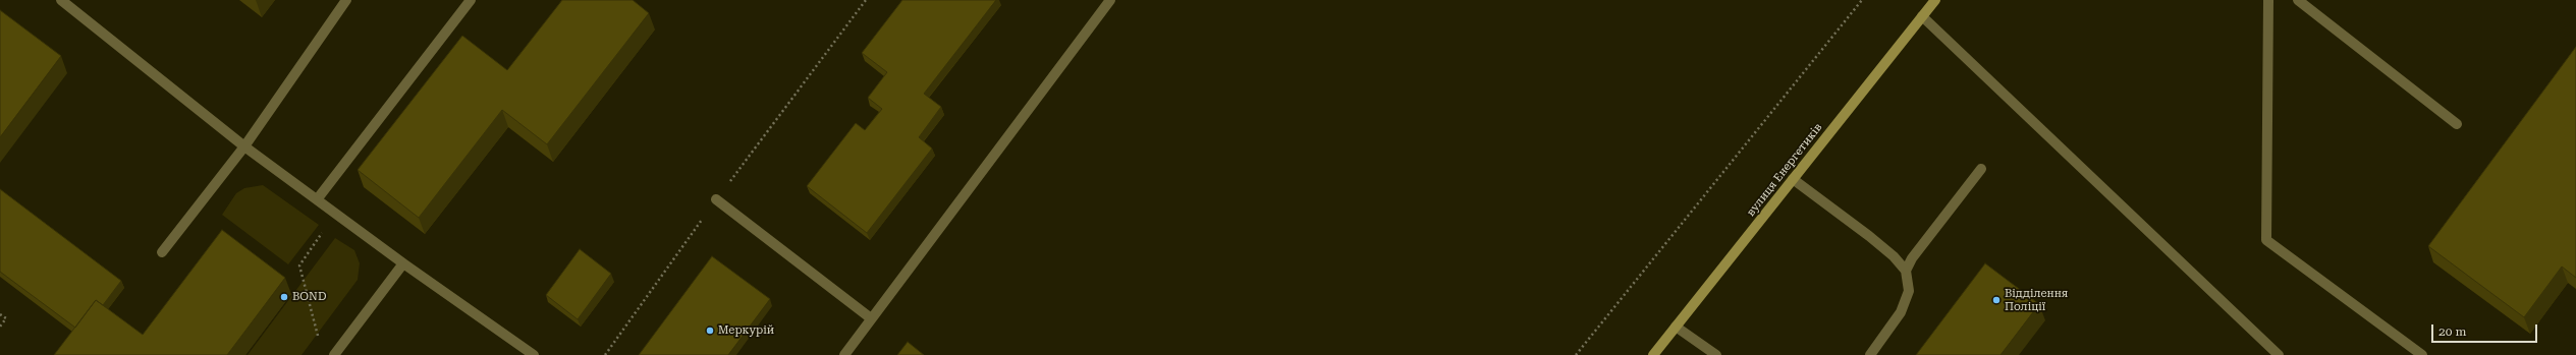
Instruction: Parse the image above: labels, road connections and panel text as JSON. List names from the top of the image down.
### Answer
{
  "streets": {
    "main road": ["вулиця Енергетиків"]
  },
  "places": ["BOND", "Відділення Поліції", "Меркурій"],
  "scale_bar": "20 m"
}
